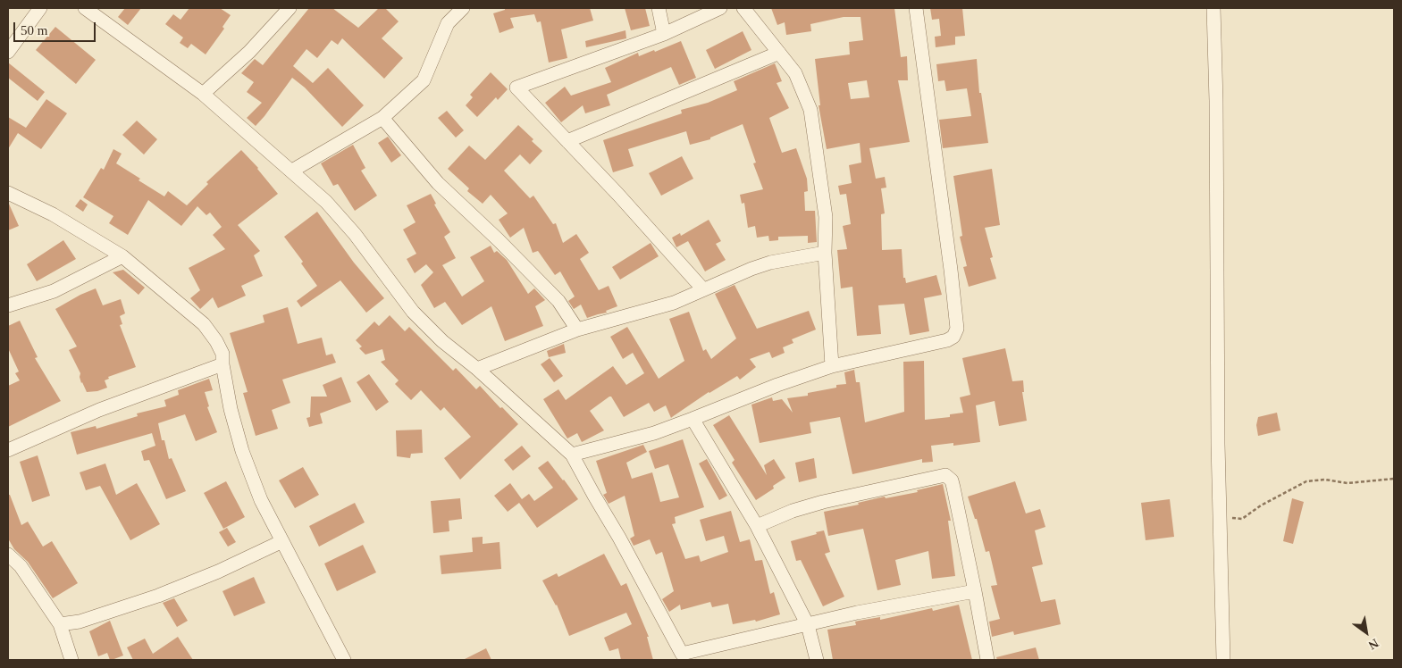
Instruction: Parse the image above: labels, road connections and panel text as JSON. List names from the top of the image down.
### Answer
{
  "scale_bar": "50 m",
  "north": "bottom right"
}
